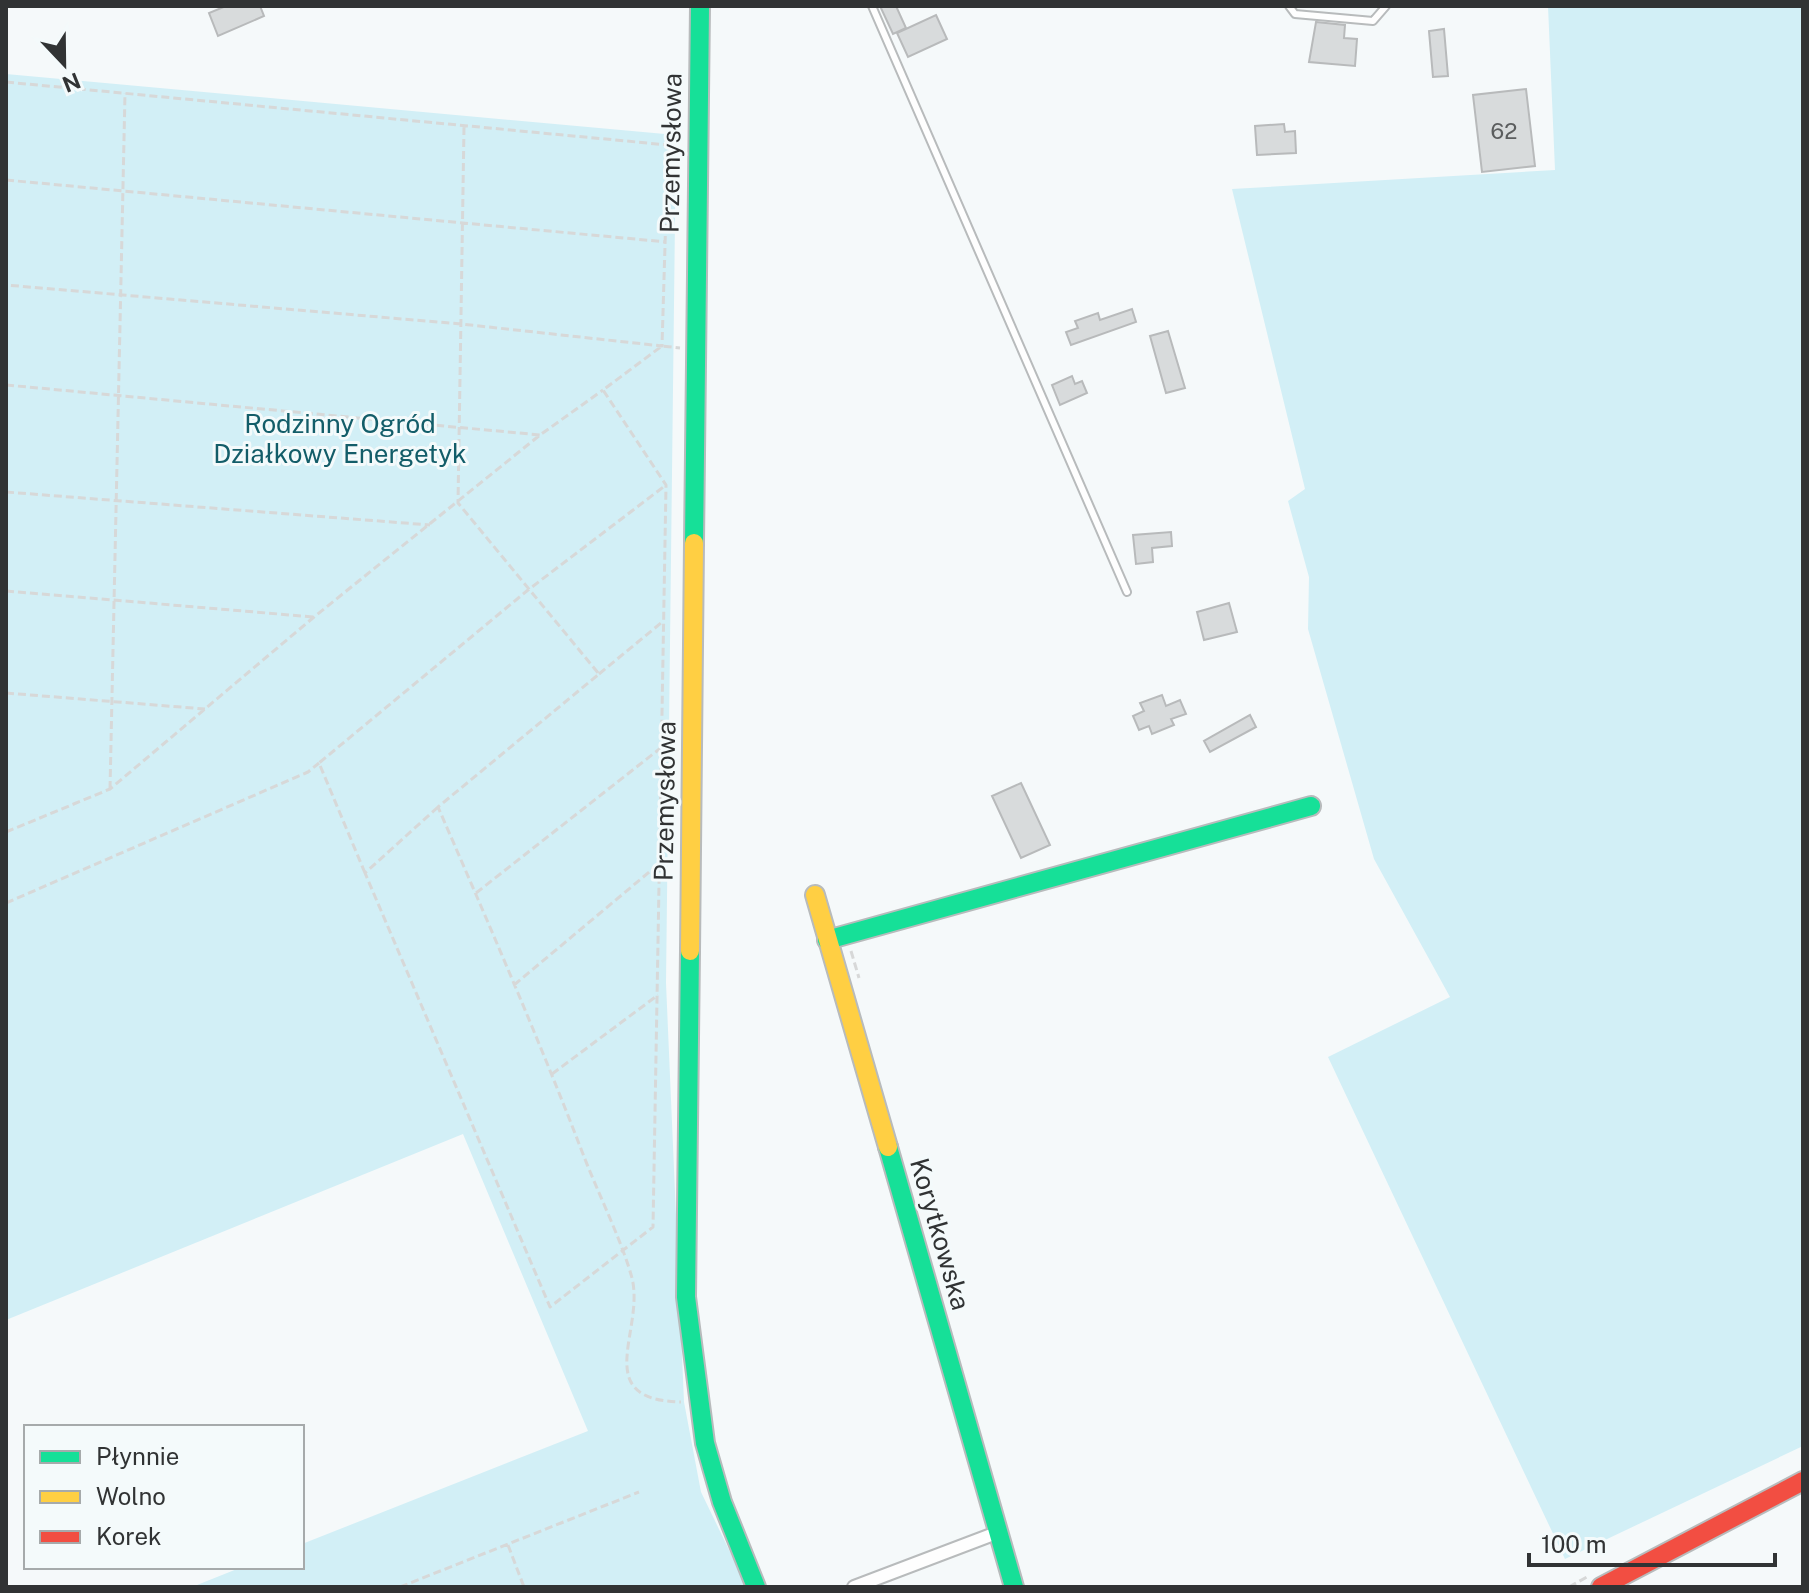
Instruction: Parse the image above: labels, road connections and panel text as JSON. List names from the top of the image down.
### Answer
{
  "streets": {
    "main road": ["Przemysłowa", "Korytkowska"]
  },
  "parks": ["Rodzinny Ogród Działkowy Energetyk"],
  "house_numbers": ["62"],
  "legend": ["Płynnie", "Wolno", "Korek"],
  "scale_bar": "100 m",
  "north": "bottom"
}
